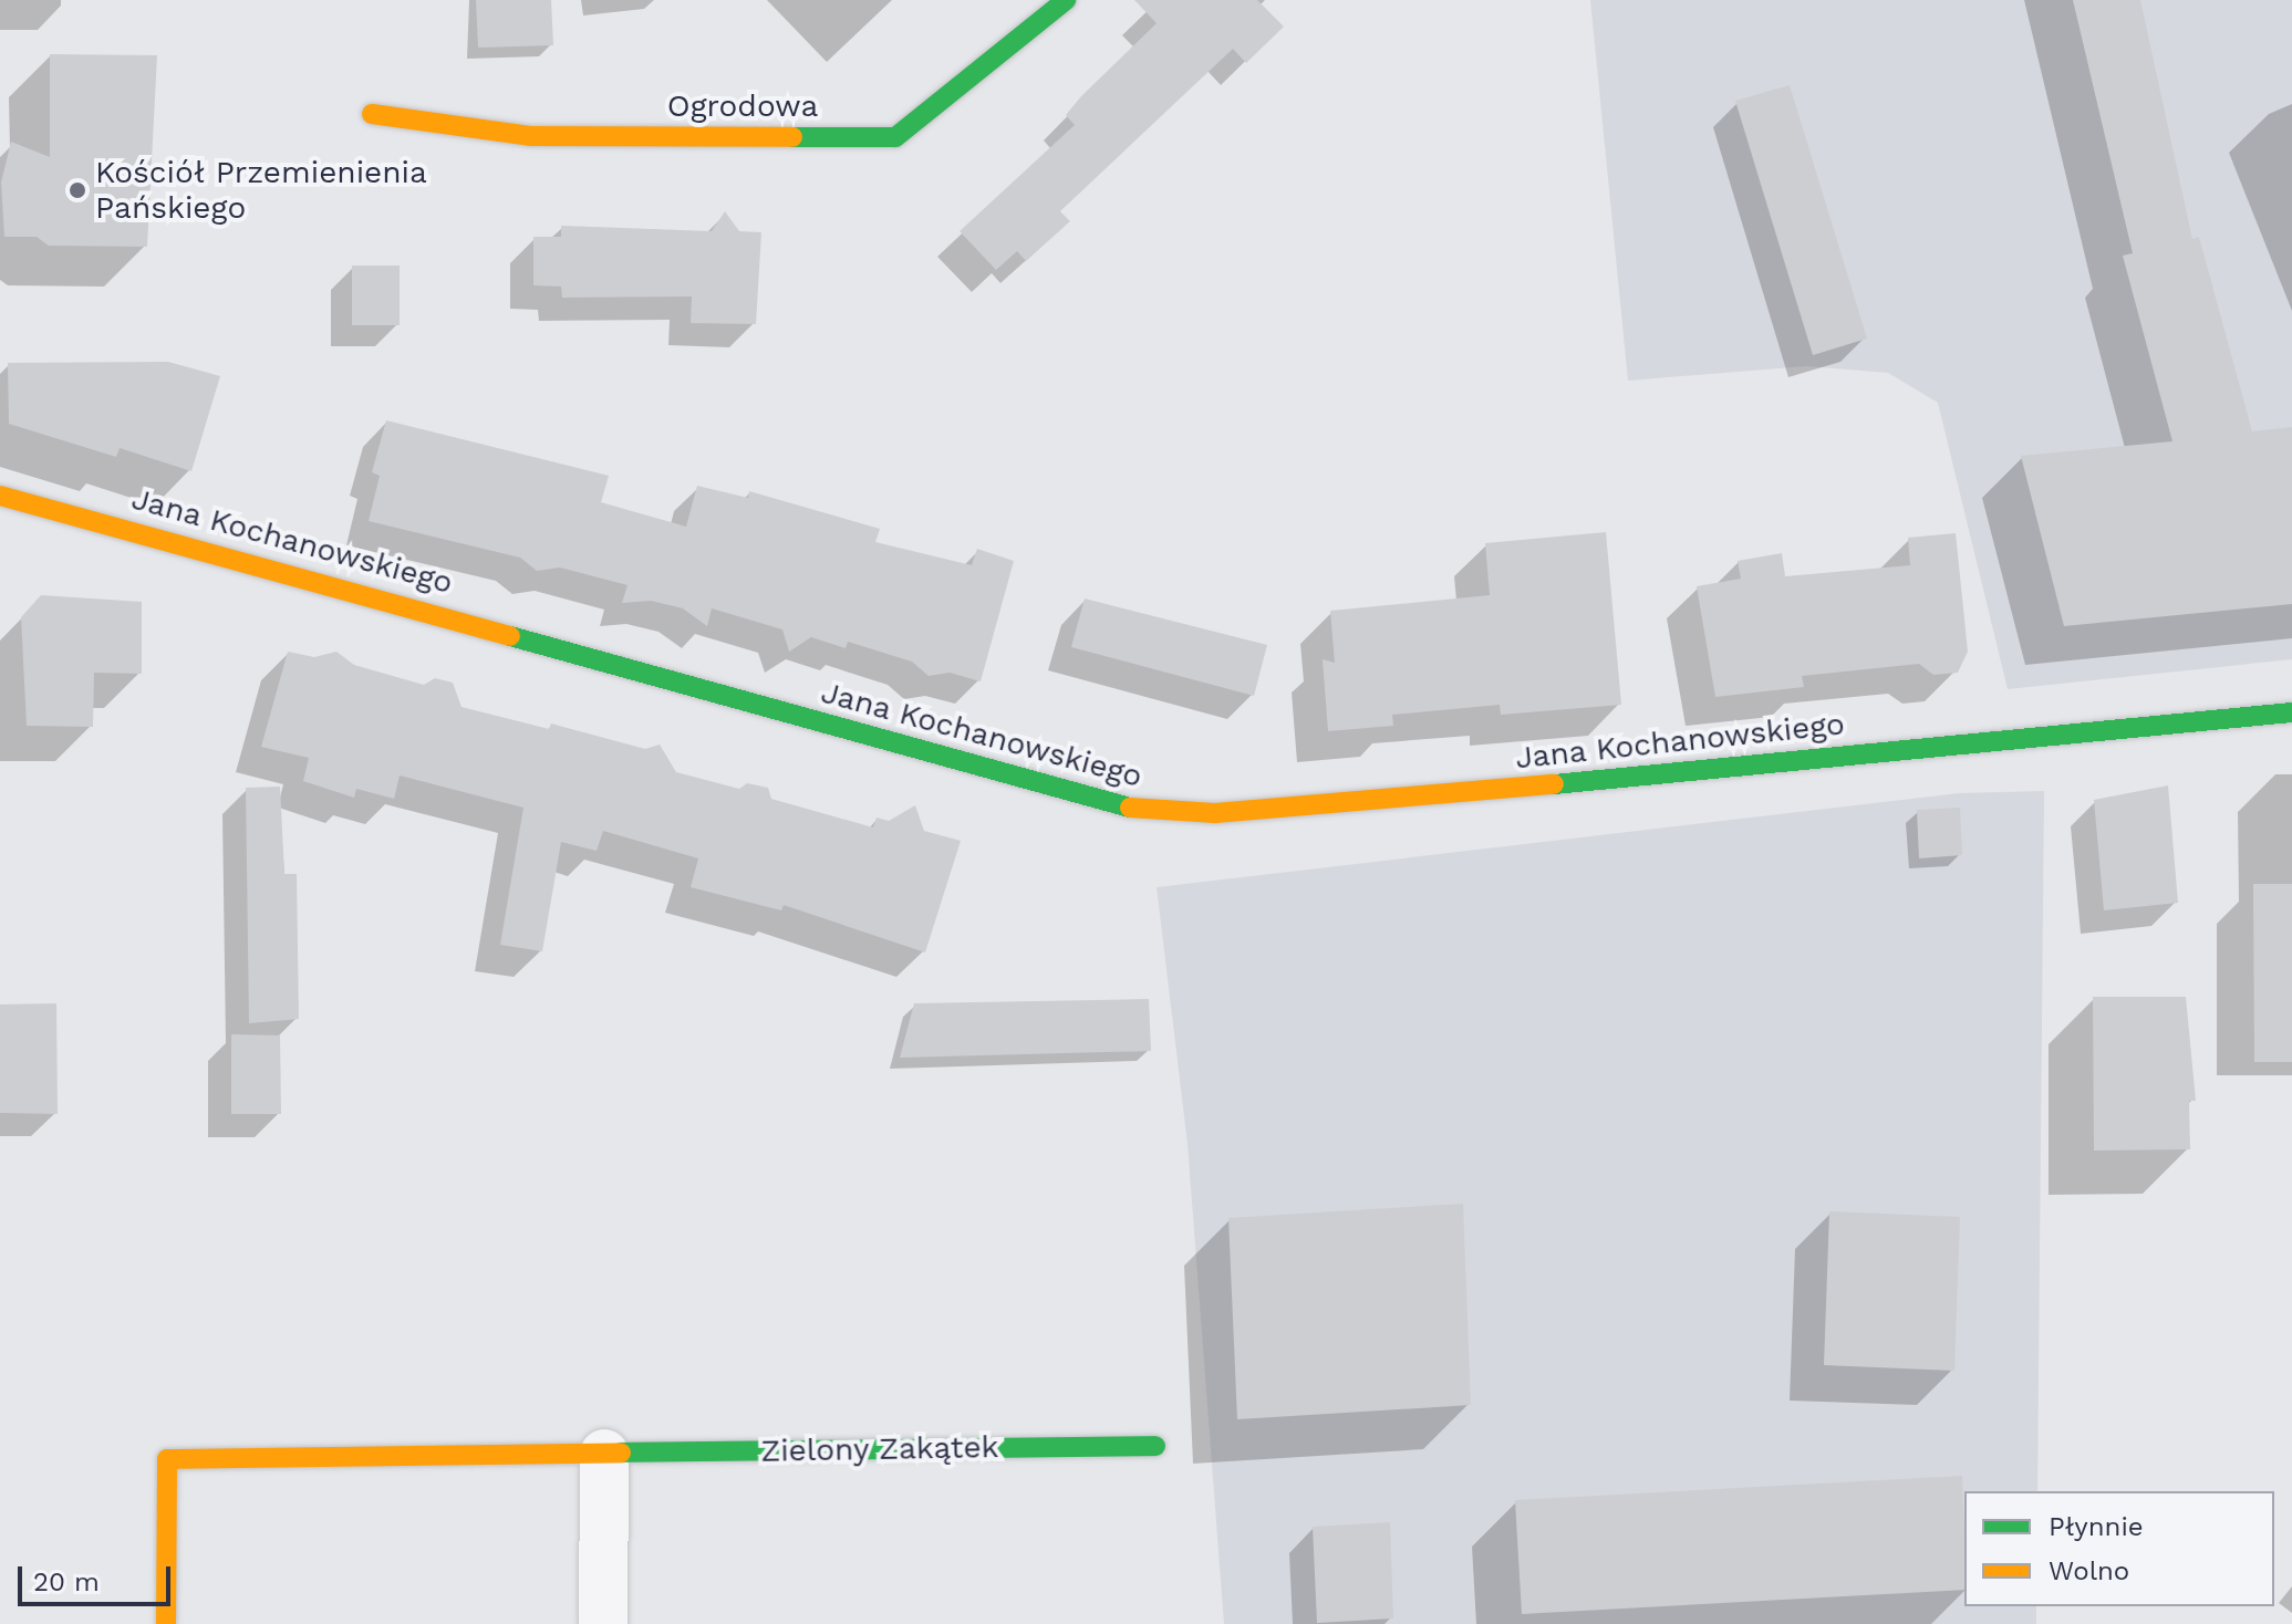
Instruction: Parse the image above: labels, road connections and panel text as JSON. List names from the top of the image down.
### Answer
{
  "streets": {
    "street": ["Ogrodowa", "Jana Kochanowskiego", "Zielony Zakątek"]
  },
  "places": ["Kościół Przemienienia Pańskiego"],
  "legend": ["Płynnie", "Wolno"],
  "scale_bar": "20 m"
}
